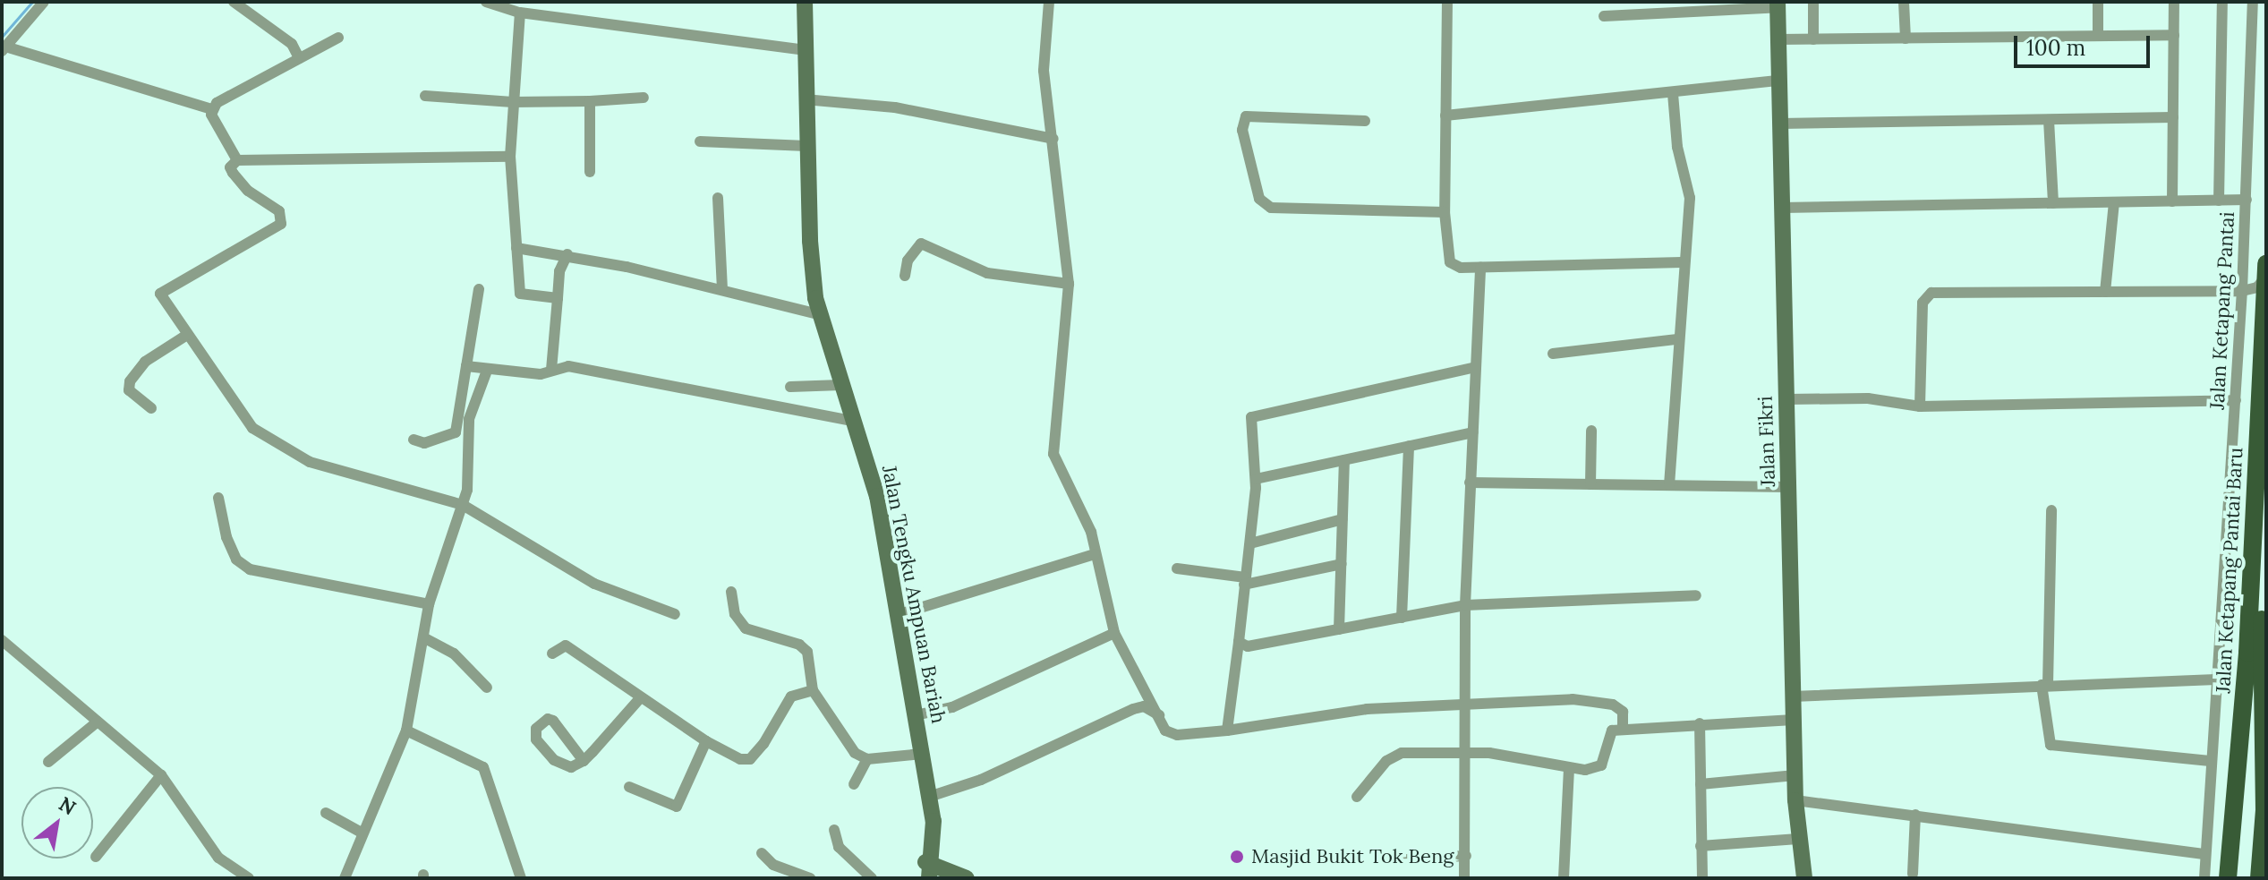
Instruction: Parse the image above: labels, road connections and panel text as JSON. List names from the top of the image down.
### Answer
{
  "streets": {
    "main road": ["Jalan Ketapang Pantai Baru"],
    "street": ["Jalan Ketapang Pantai", "Jalan Fikri", "Jalan Tengku Ampuan Bariah"]
  },
  "places": ["Masjid Bukit Tok Beng"],
  "scale_bar": "100 m",
  "north": "top right"
}
